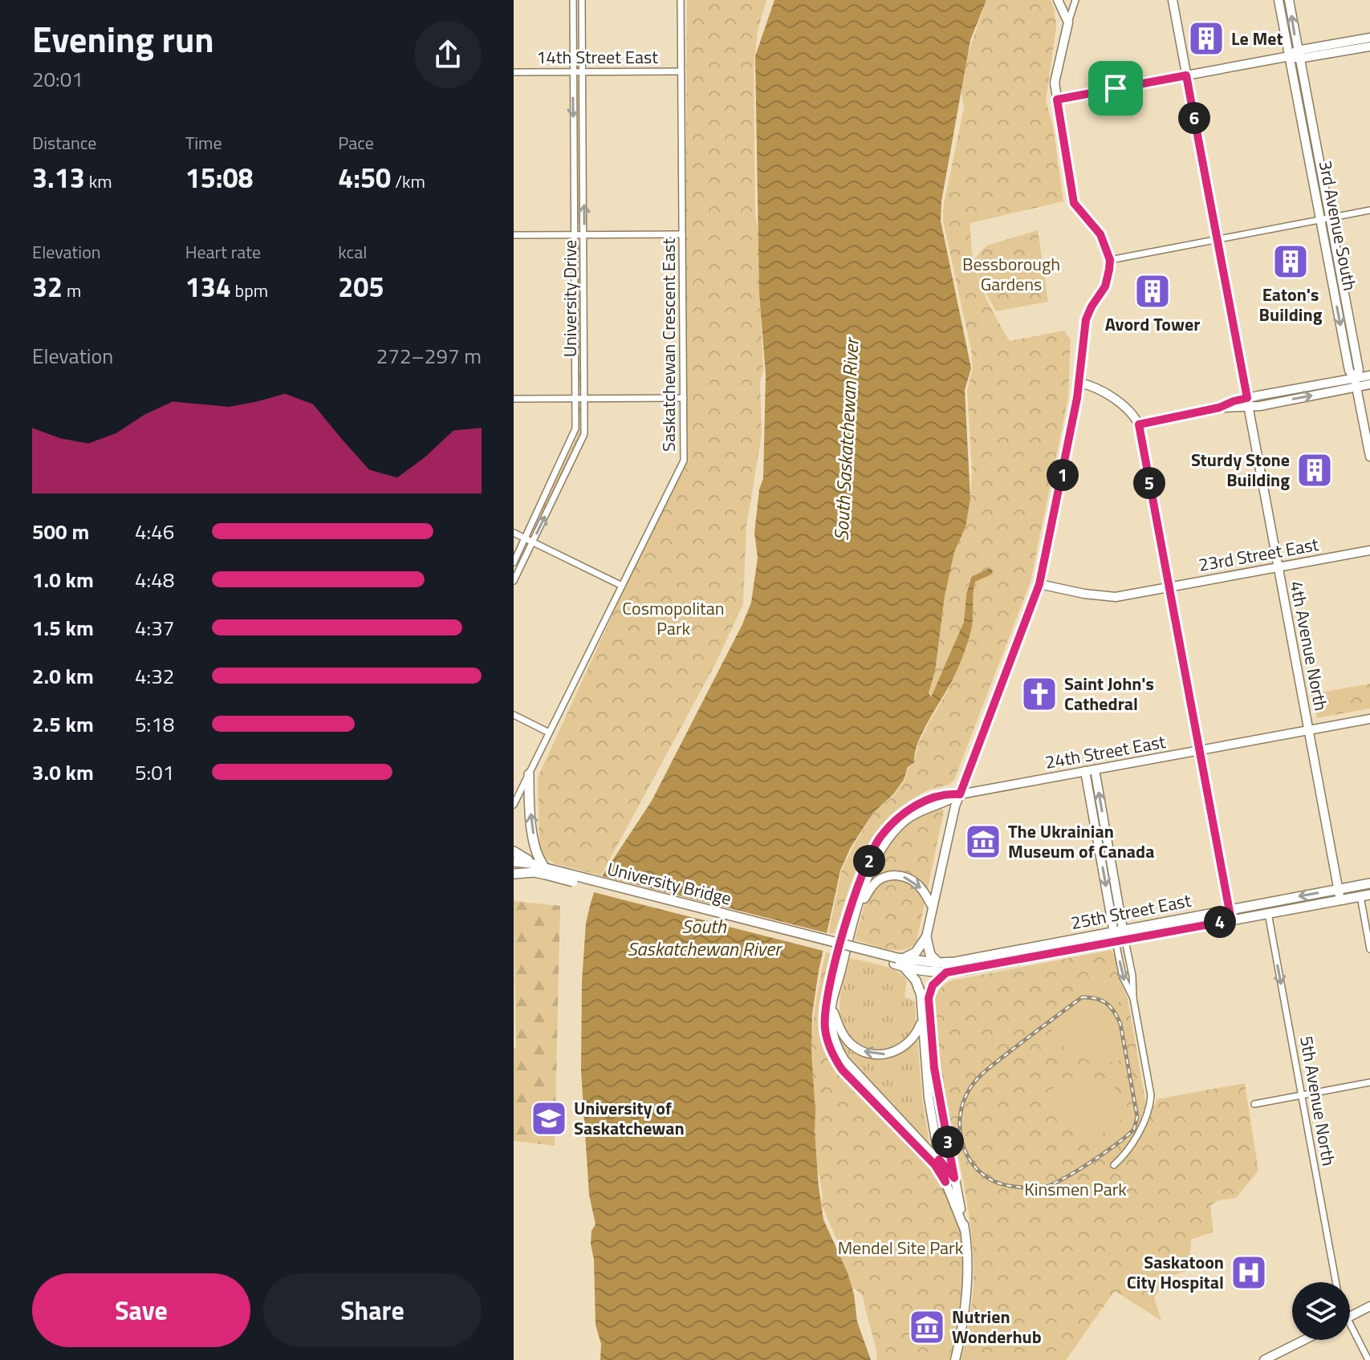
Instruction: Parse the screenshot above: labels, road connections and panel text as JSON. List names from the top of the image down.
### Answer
{
  "streets": {
    "main road": ["University Bridge", "25th Street East"],
    "street": [
      "14th Street East",
      "3rd Avenue South",
      "University Drive",
      "Saskatchewan Crescent East",
      "23rd Street East",
      "4th Avenue North",
      "24th Street East",
      "5th Avenue North"
    ]
  },
  "crossings": [
    ["14th Street East", "University Drive"],
    ["14th Street East", "Saskatchewan Crescent East"],
    ["23rd Street East", "4th Avenue North"],
    ["4th Avenue North", "24th Street East"],
    ["4th Avenue North", "25th Street East"],
    ["University Bridge", "25th Street East"],
    ["25th Street East", "5th Avenue North"]
  ],
  "one_way": ["5th Avenue North"],
  "water": ["South Saskatchewan River"],
  "parks": [
    "Bessborough Gardens",
    "Cosmopolitan Park",
    "Kinsmen Park",
    "Mendel Site Park"
  ],
  "places": {
    "building": [
      "Le Met",
      "Eaton's Building",
      "Avord Tower",
      "Sturdy Stone Building"
    ],
    "church": ["Saint John's Cathedral"],
    "museum": ["The Ukrainian Museum of Canada", "Nutrien Wonderhub"],
    "school or university": ["University of Saskatchewan"],
    "hospital": ["Saskatoon City Hospital"]
  },
  "page": {
    "heading": ["Evening run", "20:01"],
    "pins": [
      "6",
      "1",
      "5",
      "2",
      "4",
      "3"
    ],
    "stats": [
      ["Distance", "3.13 km"],
      ["Time", "15:08"],
      ["Pace", "4:50 /km"],
      ["Elevation", "32 m"],
      ["Heart rate", "134 bpm"],
      ["kcal", "205"]
    ],
    "chart": ["Elevation", "272–297 m"],
    "list": [
      {
        "name": "500 m",
        "note": "4:46"
      },
      {
        "name": "1.0 km",
        "note": "4:48"
      },
      {
        "name": "1.5 km",
        "note": "4:37"
      },
      {
        "name": "2.0 km",
        "note": "4:32"
      },
      {
        "name": "2.5 km",
        "note": "5:18"
      },
      {
        "name": "3.0 km",
        "note": "5:01"
      }
    ],
    "buttons": ["Save", "Share"]
  }
}
